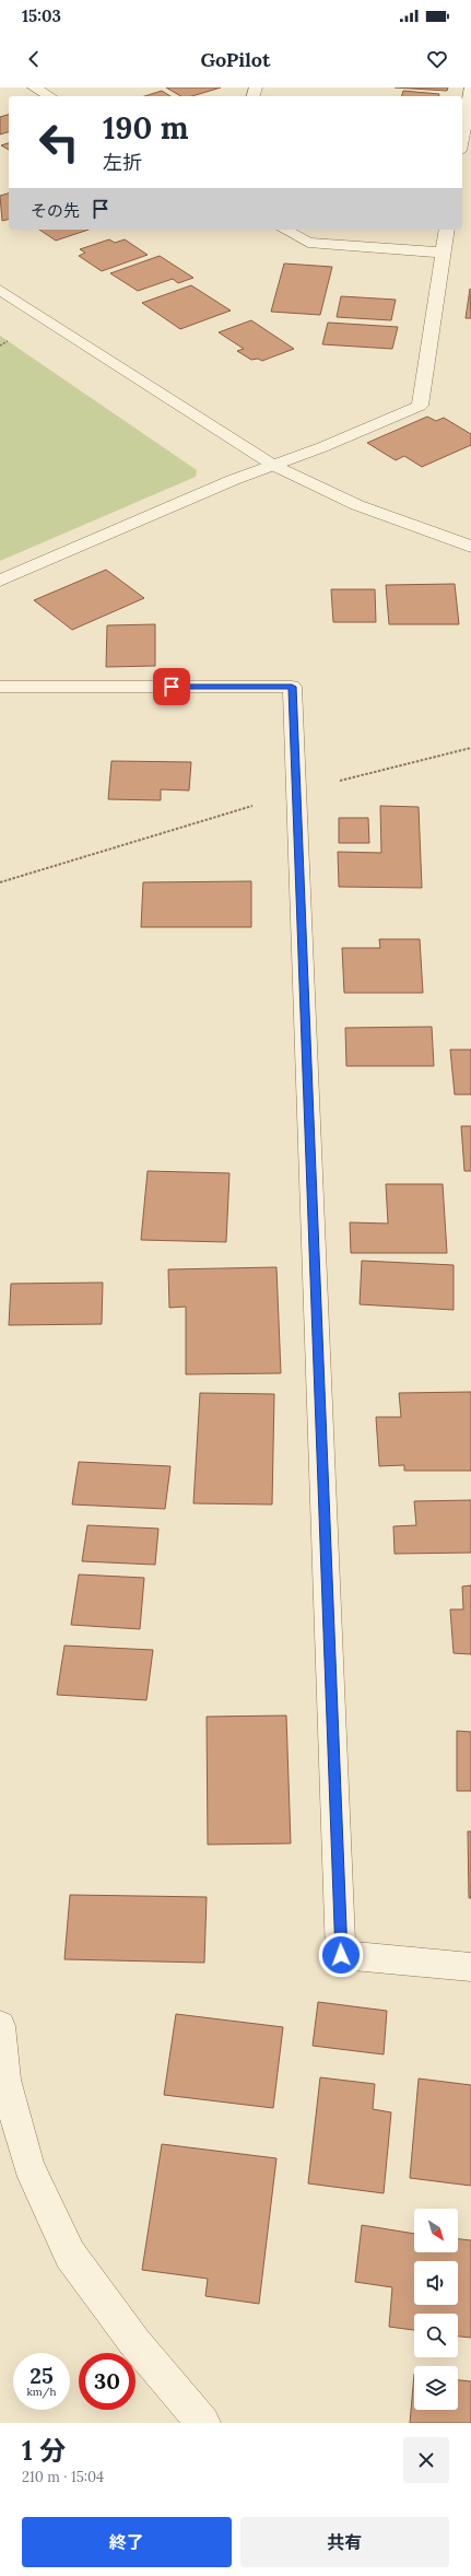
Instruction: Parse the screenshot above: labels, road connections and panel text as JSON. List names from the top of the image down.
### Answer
{
  "north": "bottom right",
  "page": {
    "status": "15:03",
    "header": "GoPilot",
    "turn": ["190 m", "左折"],
    "then": "その先",
    "speed": "25 km/h",
    "limit": "30",
    "heading": ["1 分", "210 m · 15:04"],
    "buttons": ["終了", "共有"]
  }
}
